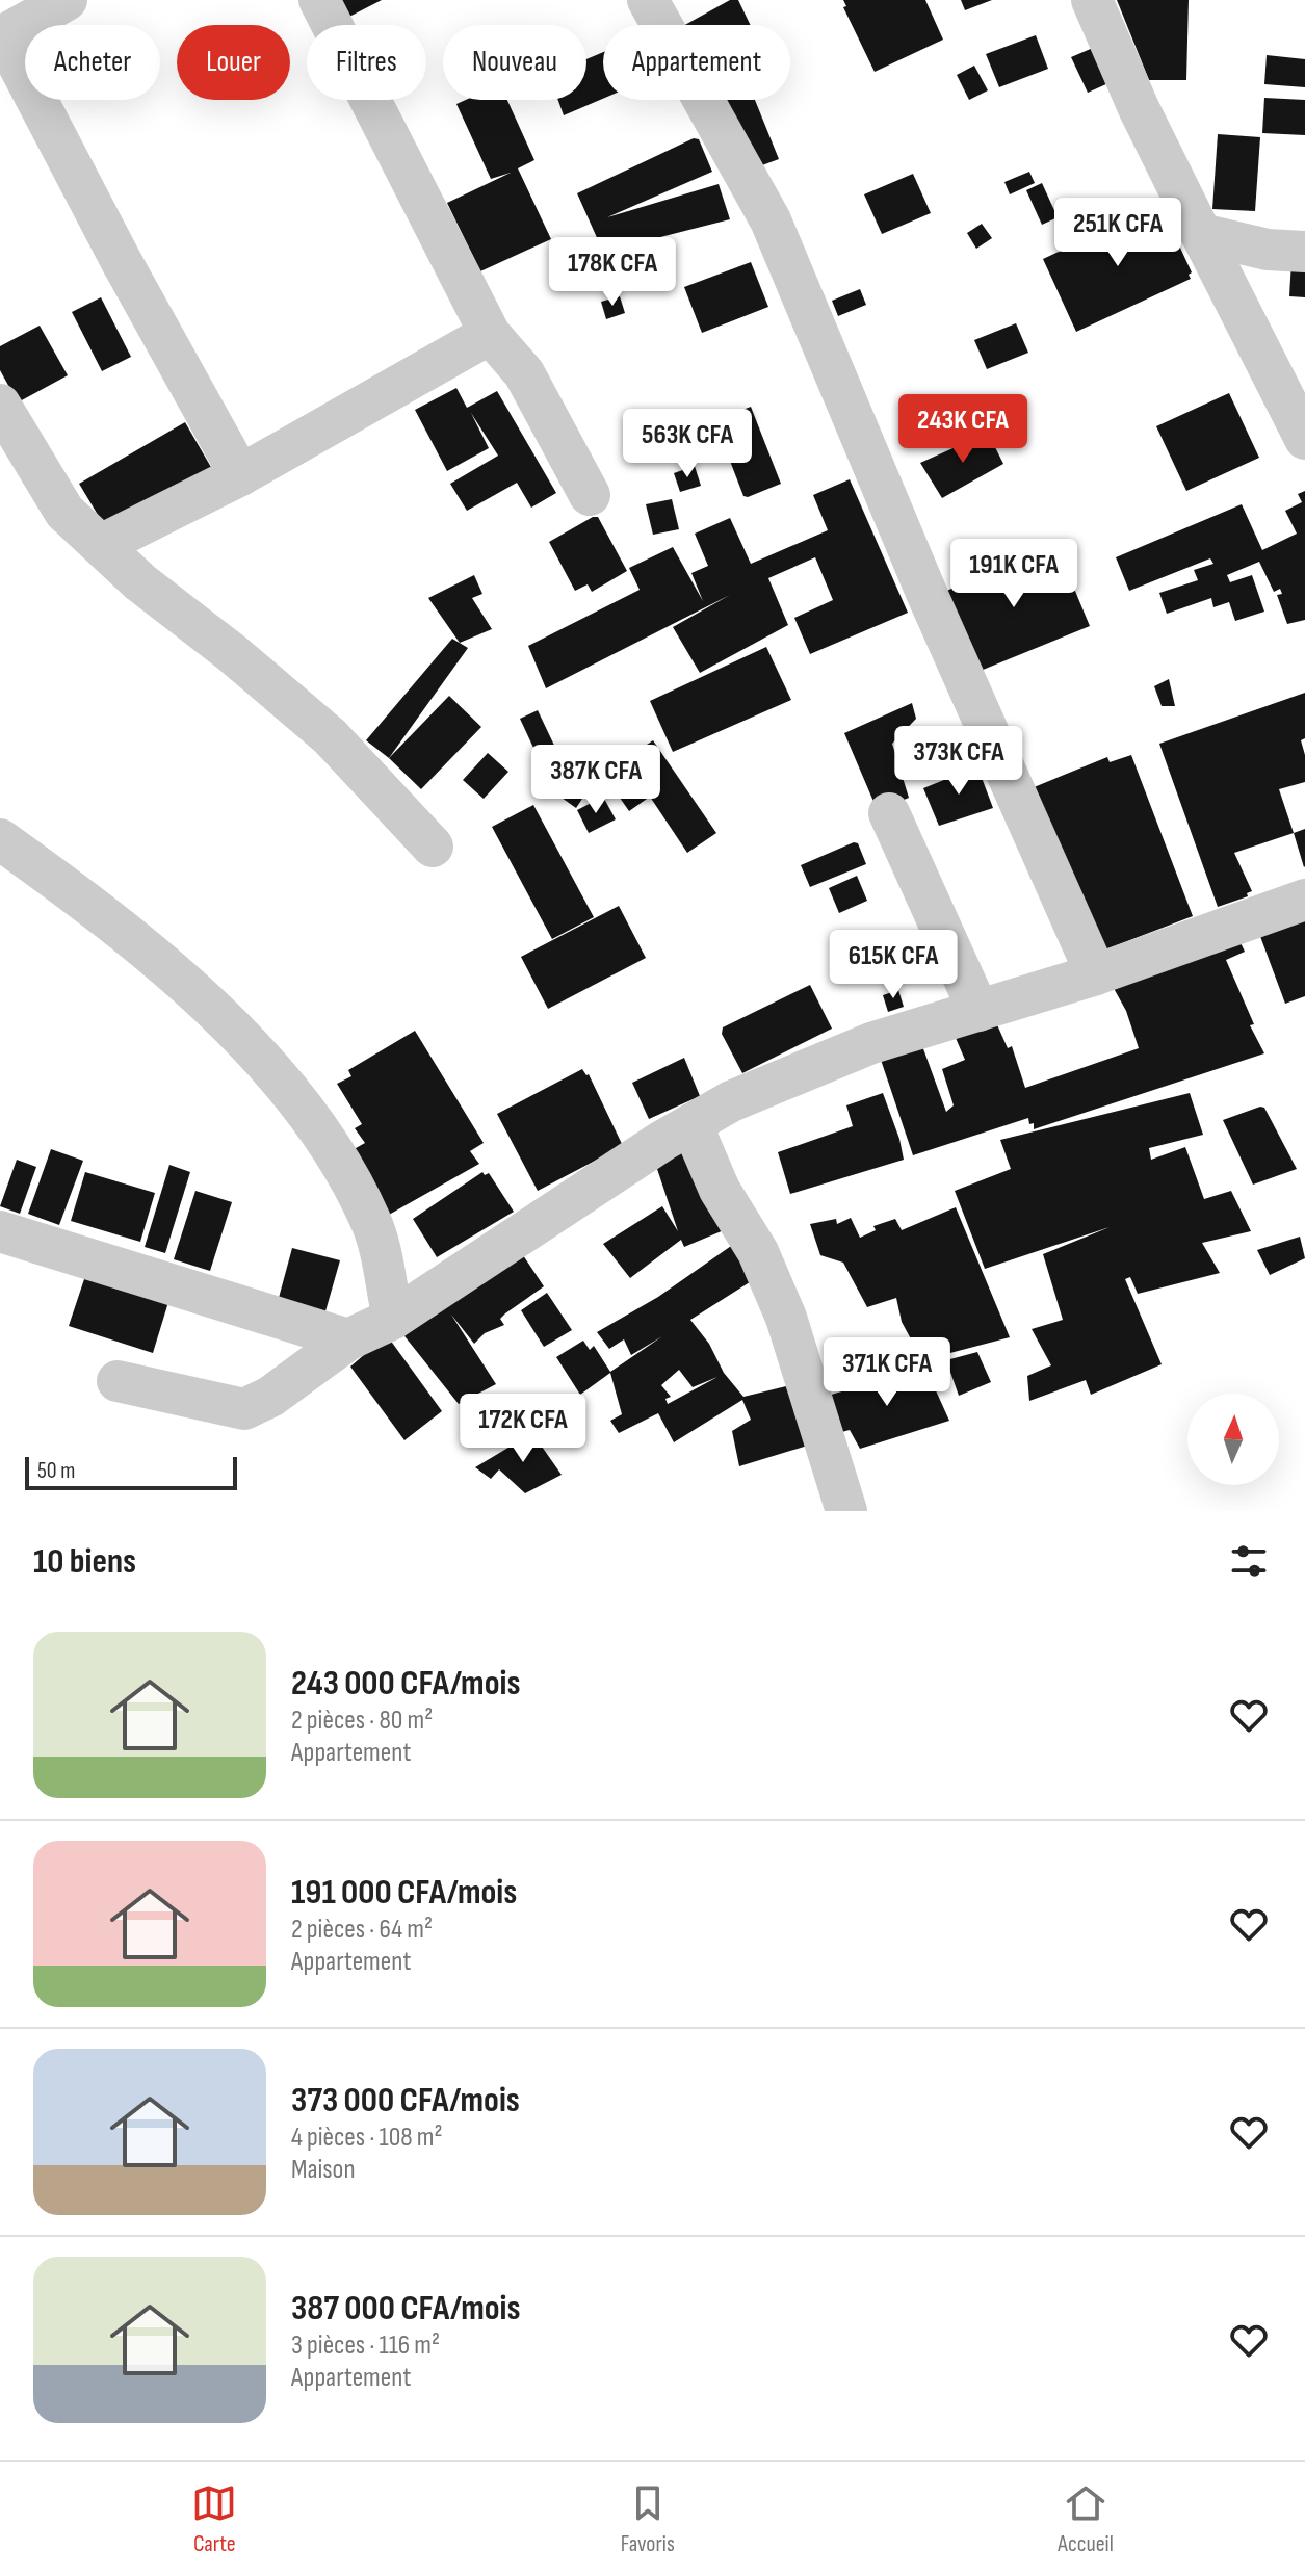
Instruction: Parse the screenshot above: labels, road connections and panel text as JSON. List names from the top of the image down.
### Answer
{
  "scale_bar": "50 m",
  "north": "top",
  "page": {
    "chip": [
      "Acheter",
      "Louer",
      "Filtres",
      "Nouveau",
      "Appartement"
    ],
    "price": [
      "251K CFA",
      "178K CFA",
      "243K CFA",
      "563K CFA",
      "191K CFA",
      "373K CFA",
      "387K CFA",
      "615K CFA",
      "371K CFA",
      "172K CFA"
    ],
    "scale": "50 m",
    "heading": "10 biens",
    "list": [
      {
        "name": "243 000 CFA/mois",
        "note": "2 pièces · 80 m² · Appartement"
      },
      {
        "name": "191 000 CFA/mois",
        "note": "2 pièces · 64 m² · Appartement"
      },
      {
        "name": "373 000 CFA/mois",
        "note": "4 pièces · 108 m² · Maison"
      },
      {
        "name": "387 000 CFA/mois",
        "note": "3 pièces · 116 m² · Appartement"
      }
    ],
    "tabs": ["Carte", "Favoris", "Accueil"]
  }
}
